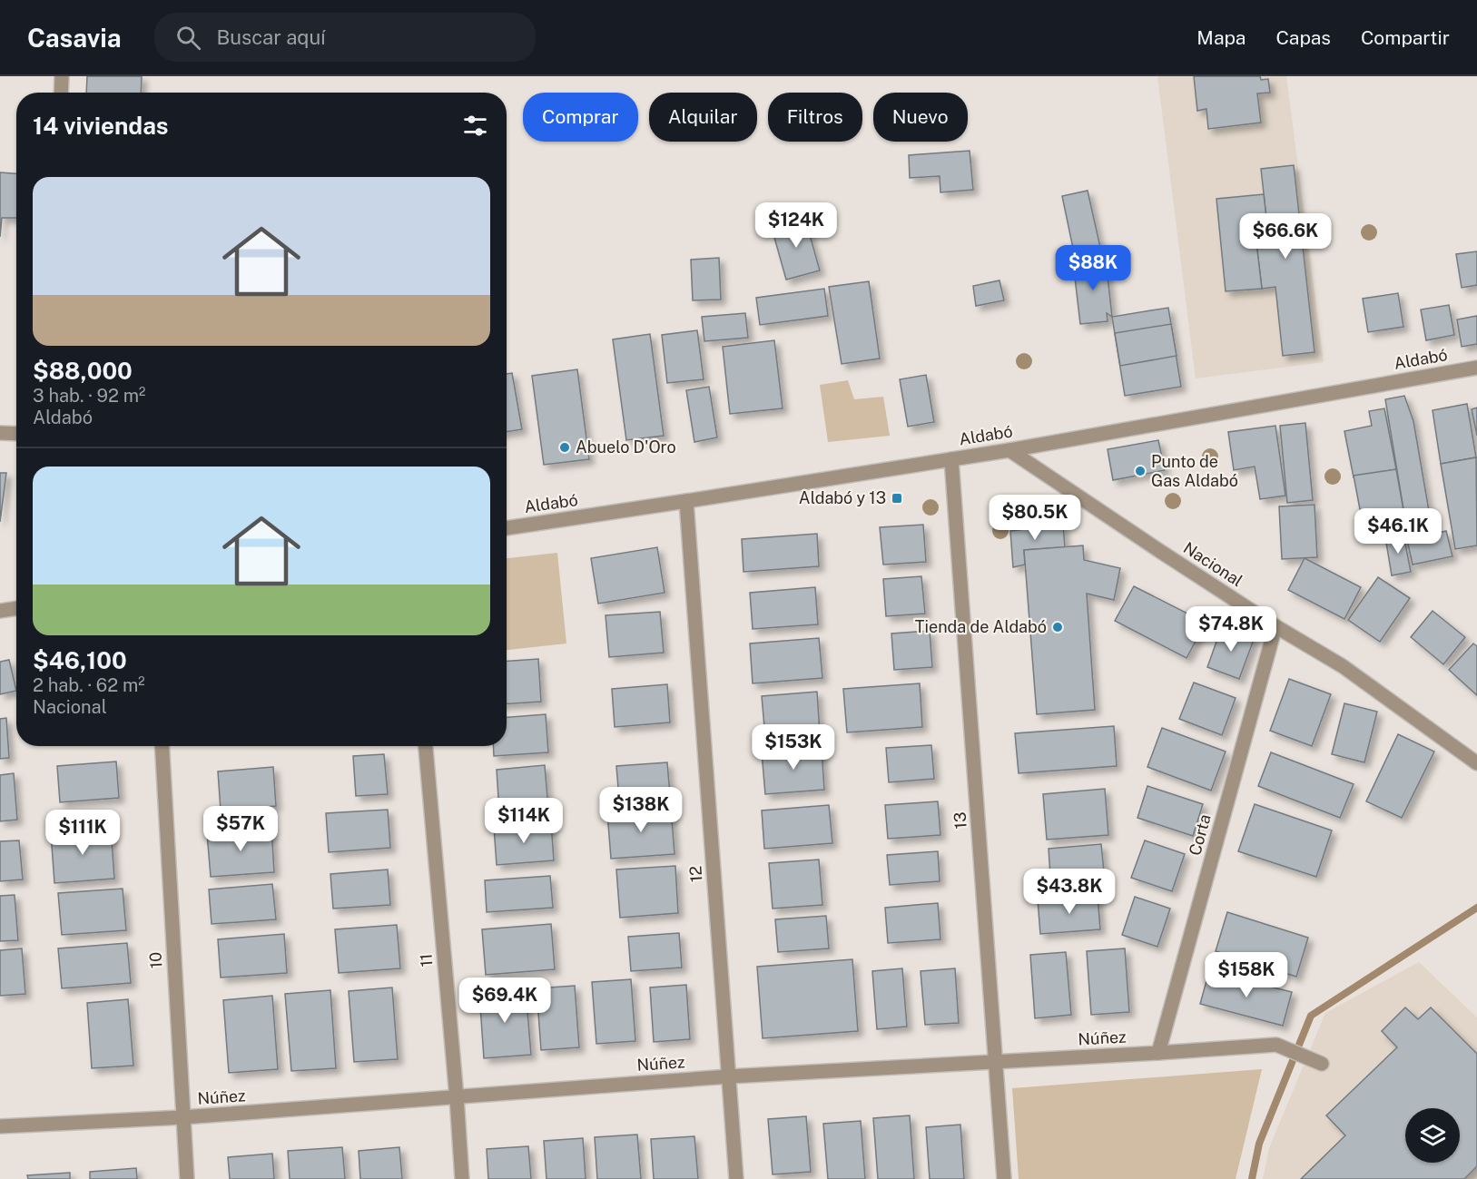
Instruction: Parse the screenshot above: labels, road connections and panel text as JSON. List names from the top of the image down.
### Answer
{
  "streets": {
    "street": [
      "Aldabó",
      "Nacional",
      "13",
      "Corta",
      "12",
      "10",
      "11",
      "Núñez"
    ]
  },
  "crossings": [
    ["Aldabó", "Nacional"],
    ["Aldabó", "13"],
    ["Aldabó", "12"],
    ["Nacional", "Corta"],
    ["13", "Núñez"],
    ["Corta", "Núñez"],
    ["12", "Núñez"],
    ["10", "Núñez"],
    ["11", "Núñez"]
  ],
  "places": {
    "other": ["Abuelo D'Oro", "Punto de Gas Aldabó", "Tienda de Aldabó"],
    "transit": ["Aldabó y 13"]
  },
  "page": {
    "header": "Casavia",
    "search": "Buscar aquí",
    "nav": ["Mapa", "Capas", "Compartir"],
    "chip": [
      "Comprar",
      "Alquilar",
      "Filtros",
      "Nuevo"
    ],
    "heading": "14 viviendas",
    "list": [
      {
        "name": "$88,000",
        "note": "3 hab. · 92 m² · Aldabó"
      },
      {
        "name": "$46,100",
        "note": "2 hab. · 62 m² · Nacional"
      }
    ],
    "price": [
      "$124K",
      "$66.6K",
      "$88K",
      "$80.5K",
      "$46.1K",
      "$74.8K",
      "$153K",
      "$138K",
      "$114K",
      "$57K",
      "$111K",
      "$43.8K",
      "$158K",
      "$69.4K"
    ]
  }
}
